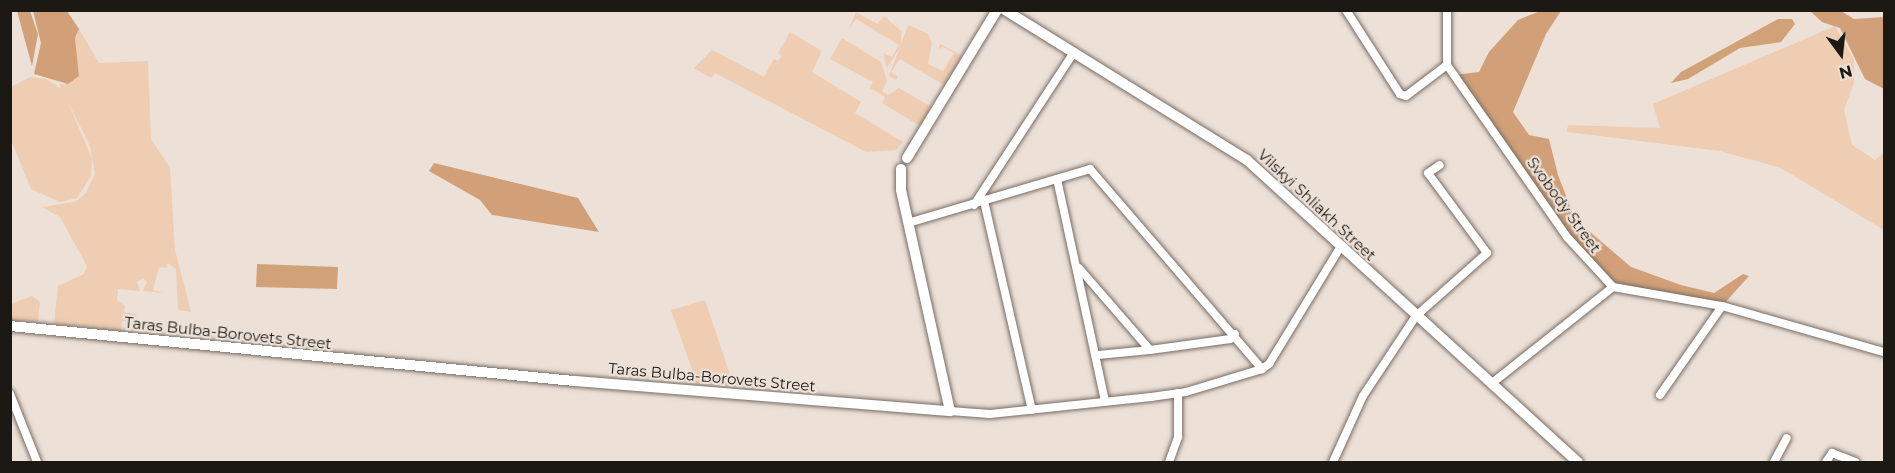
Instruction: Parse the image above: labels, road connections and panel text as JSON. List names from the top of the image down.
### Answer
{
  "streets": {
    "street": ["Vilskyi Shliakh Street", "Svobody Street", "Taras Bulba-Borovets Street"]
  },
  "north": "bottom"
}
